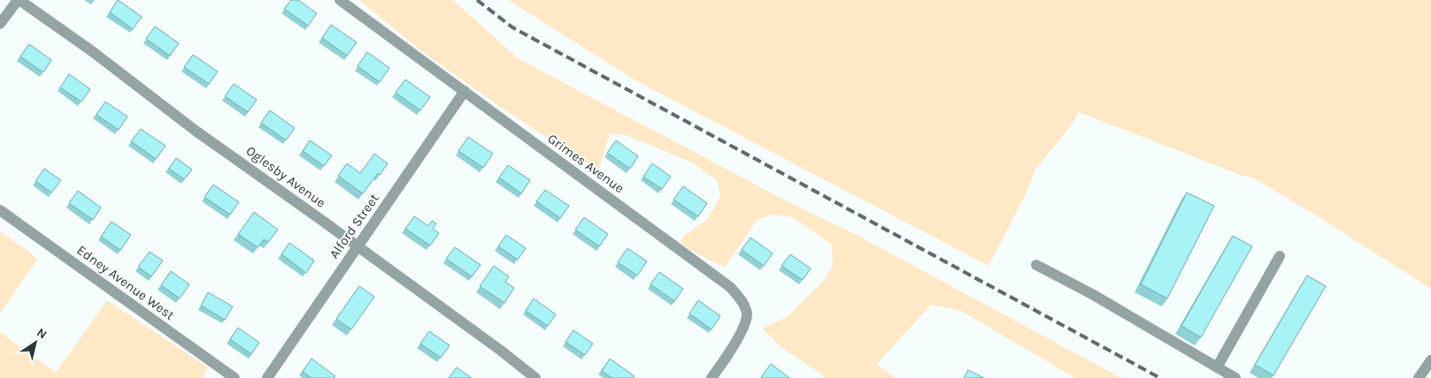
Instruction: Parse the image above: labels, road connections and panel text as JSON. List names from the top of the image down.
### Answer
{
  "streets": {
    "street": [
      "Grimes Avenue",
      "Oglesby Avenue",
      "Alford Street",
      "Edney Avenue West"
    ]
  },
  "crossings": [
    ["Grimes Avenue", "Alford Street"],
    ["Oglesby Avenue", "Alford Street"]
  ],
  "north": "top right"
}
